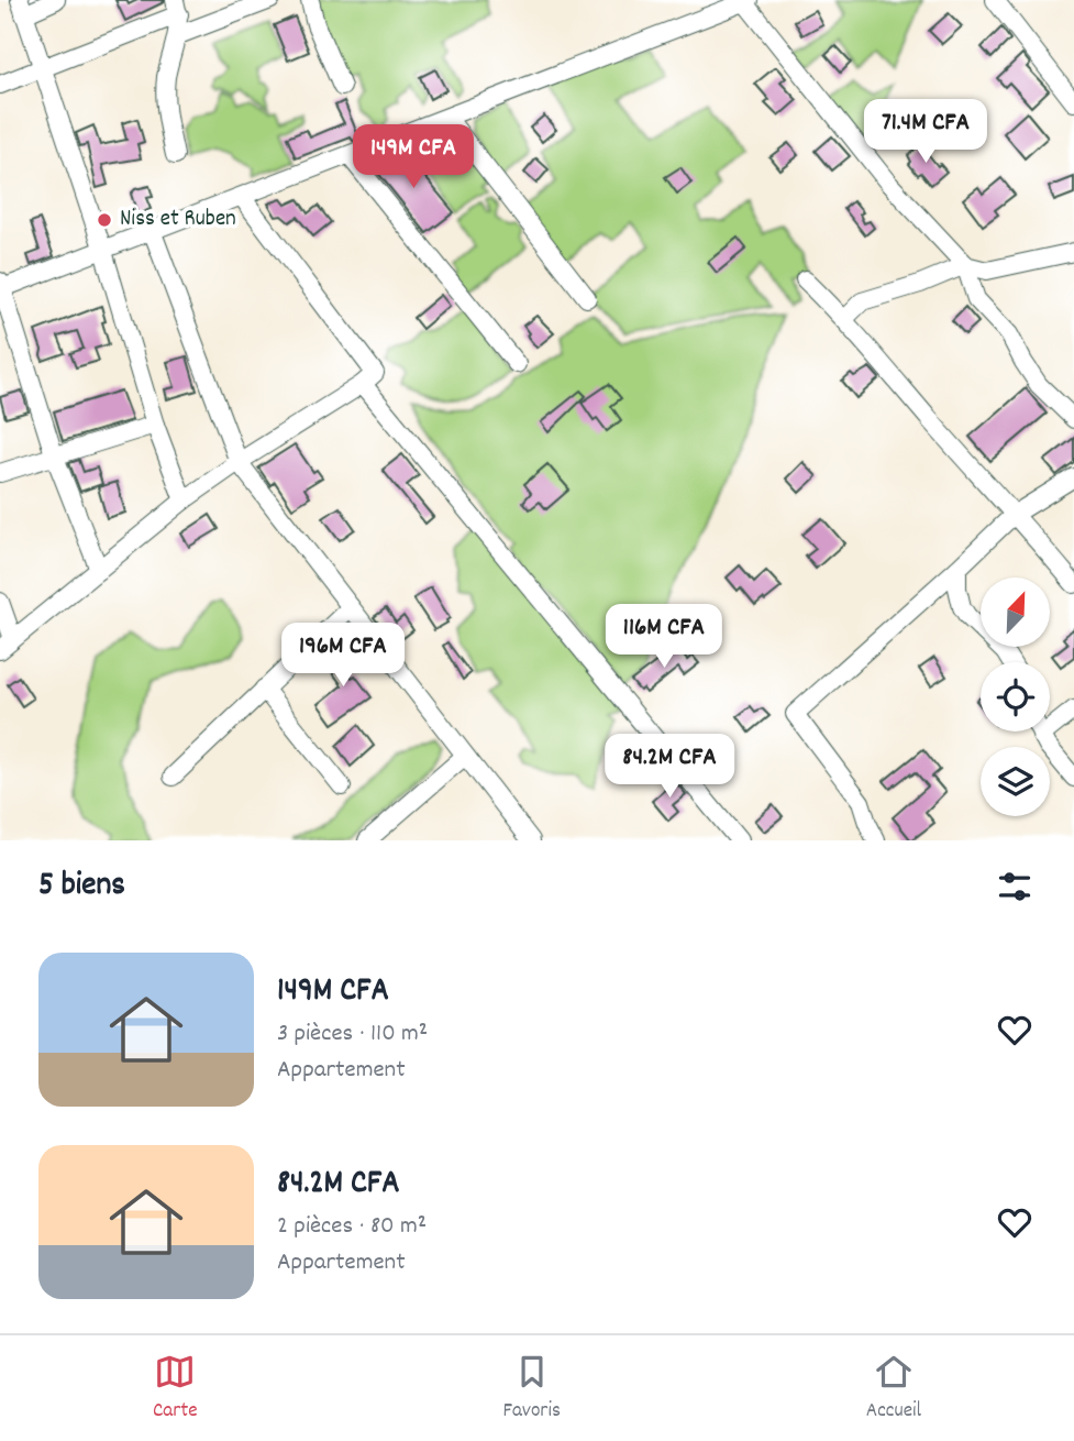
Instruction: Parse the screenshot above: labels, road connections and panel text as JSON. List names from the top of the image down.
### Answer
{
  "places": ["Niss et Ruben"],
  "north": "top right",
  "page": {
    "price": [
      "71.4M CFA",
      "149M CFA",
      "116M CFA",
      "196M CFA",
      "84.2M CFA"
    ],
    "heading": "5 biens",
    "list": [
      {
        "name": "149M CFA",
        "note": "3 pièces · 110 m² · Appartement"
      },
      {
        "name": "84.2M CFA",
        "note": "2 pièces · 80 m² · Appartement"
      }
    ],
    "tabs": ["Carte", "Favoris", "Accueil"]
  }
}
